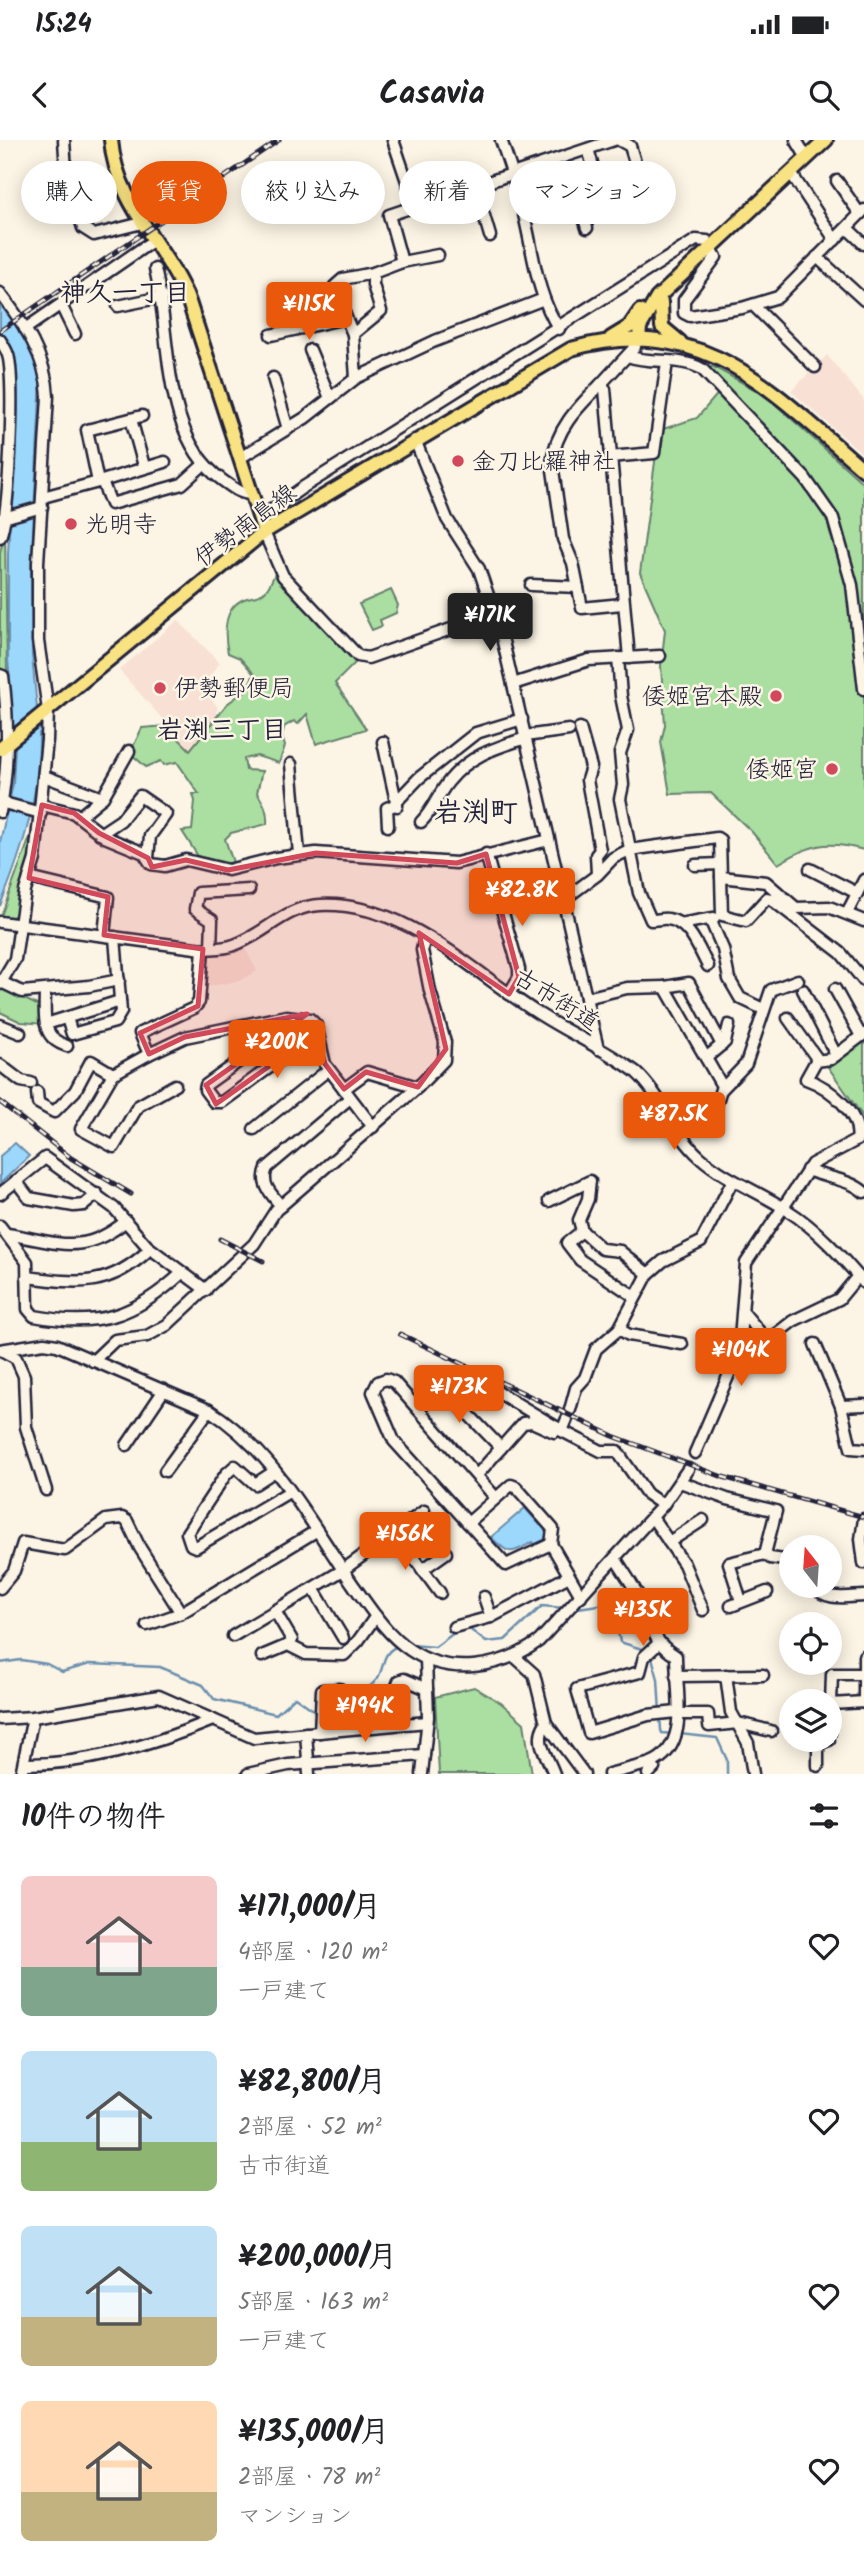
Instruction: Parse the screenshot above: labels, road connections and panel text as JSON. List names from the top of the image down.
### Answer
{
  "streets": {
    "main road": ["伊勢南島線"],
    "street": ["古市街道"]
  },
  "districts": ["神久一丁目", "岩渕三丁目", "岩渕町"],
  "places": [
    "金刀比羅神社",
    "光明寺",
    "伊勢郵便局",
    "倭姬宮本殿",
    "倭姬宮"
  ],
  "north": "top",
  "page": {
    "status": "15:24",
    "header": "Casavia",
    "chip": [
      "購入",
      "賃貸",
      "絞り込み",
      "新着",
      "マンション"
    ],
    "price": [
      "¥115K",
      "¥171K",
      "¥82.8K",
      "¥200K",
      "¥87.5K",
      "¥104K",
      "¥173K",
      "¥156K",
      "¥135K",
      "¥194K"
    ],
    "heading": "10件の物件",
    "list": [
      {
        "name": "¥171,000/月",
        "note": "4部屋 · 120 m² · 一戸建て"
      },
      {
        "name": "¥82,800/月",
        "note": "2部屋 · 52 m² · 古市街道"
      },
      {
        "name": "¥200,000/月",
        "note": "5部屋 · 163 m² · 一戸建て"
      },
      {
        "name": "¥135,000/月",
        "note": "2部屋 · 78 m² · マンション"
      }
    ]
  }
}
